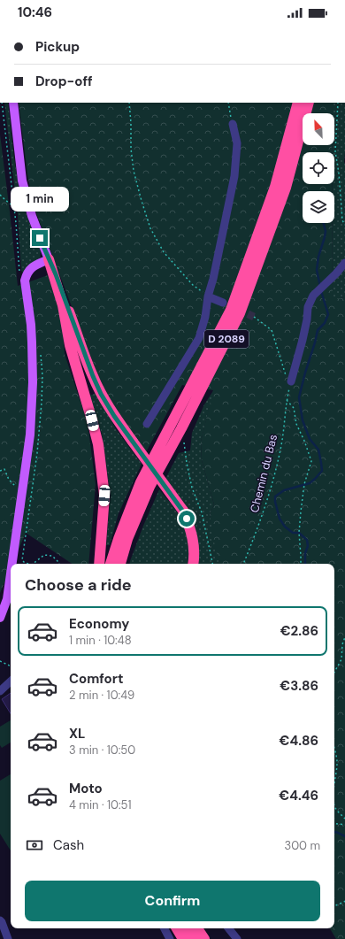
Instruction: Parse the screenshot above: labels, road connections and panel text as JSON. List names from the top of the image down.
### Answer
{
  "streets": {
    "highway": ["D 2089"],
    "path": ["Chemin du Bas"]
  },
  "north": "top left",
  "page": {
    "status": "10:46",
    "banner": ["Pickup", "Drop-off"],
    "bubble": "1 min",
    "heading": "Choose a ride",
    "list": [
      {
        "name": "Economy",
        "note": "1 min · 10:48",
        "value": "€2.86"
      },
      {
        "name": "Comfort",
        "note": "2 min · 10:49",
        "value": "€3.86"
      },
      {
        "name": "XL",
        "note": "3 min · 10:50",
        "value": "€4.86"
      },
      {
        "name": "Moto",
        "note": "4 min · 10:51",
        "value": "€4.46"
      }
    ],
    "pay": ["Cash", "300 m"],
    "buttons": "Confirm"
  }
}
